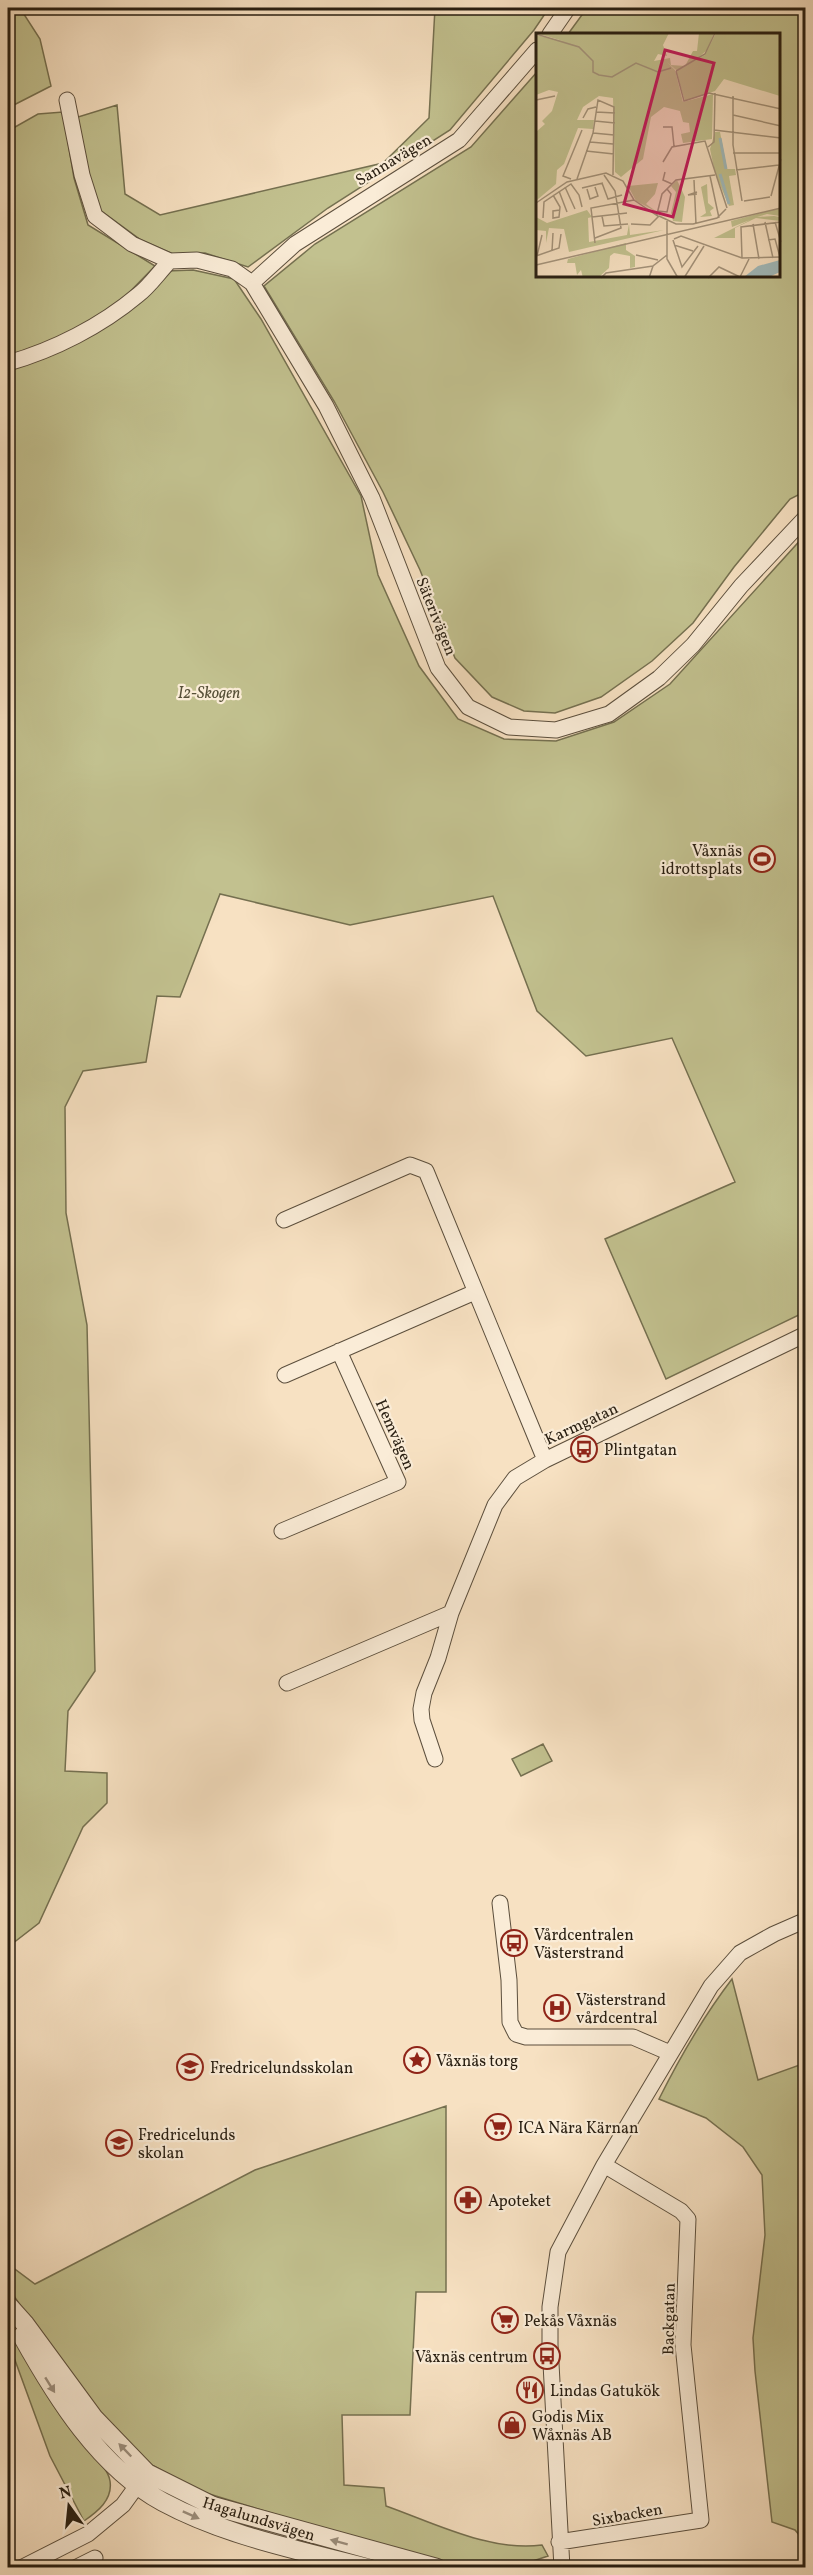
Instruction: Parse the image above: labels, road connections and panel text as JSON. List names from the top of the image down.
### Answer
{
  "streets": {
    "street": [
      "Sannavägen",
      "Säterivägen",
      "Karmgatan",
      "Hemvägen",
      "Backgatan",
      "Sixbacken",
      "Hagalundsvägen"
    ]
  },
  "crossings": [
    ["Sannavägen", "Säterivägen"],
    ["Backgatan", "Sixbacken"]
  ],
  "parks": ["I2-Skogen"],
  "places": {
    "sports": ["Våxnäs idrottsplats"],
    "bus stop": ["Plintgatan", "Vårdcentralen Västerstrand", "Våxnäs centrum"],
    "hospital": ["Västerstrand vårdcentral"],
    "place": ["Våxnäs torg"],
    "school or university": ["Fredricelundsskolan", "Fredricelunds skolan"],
    "supermarket": ["ICA Nära Kärnan", "Pekås Våxnäs"],
    "pharmacy": ["Apoteket"],
    "restaurant": ["Lindas Gatukök"],
    "shop": ["Godis Mix Wåxnäs AB"]
  },
  "north": "top"
}
